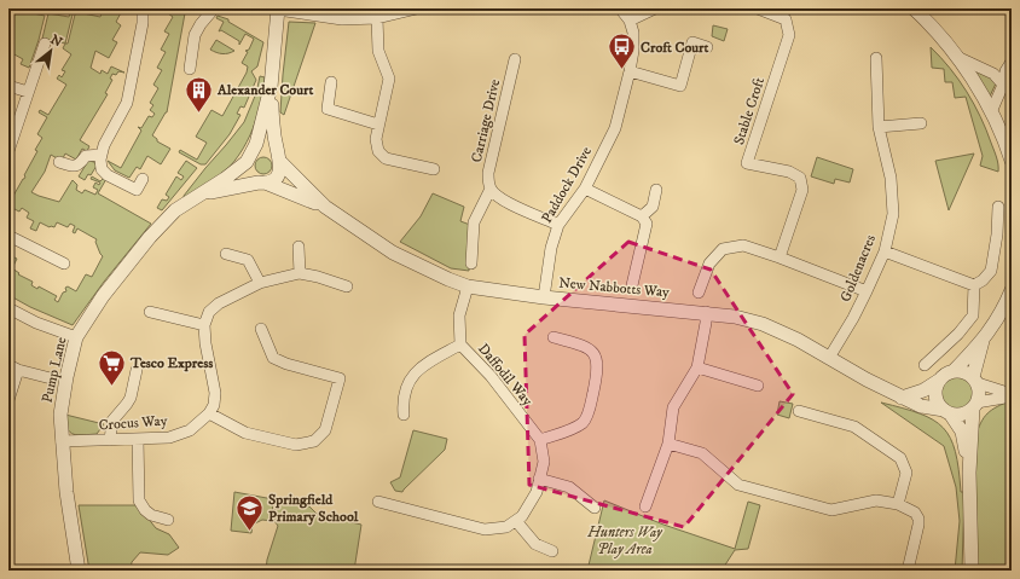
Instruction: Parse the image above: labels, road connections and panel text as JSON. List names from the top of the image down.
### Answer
{
  "streets": {
    "street": [
      "Stable Croft",
      "Carriage Drive",
      "Paddock Drive",
      "Goldenacres",
      "New Nabbotts Way",
      "Pump Lane",
      "Daffodil Way",
      "Crocus Way"
    ]
  },
  "crossings": [
    ["Paddock Drive", "New Nabbotts Way"],
    ["Goldenacres", "New Nabbotts Way"],
    ["New Nabbotts Way", "Pump Lane"],
    ["New Nabbotts Way", "Daffodil Way"],
    ["Pump Lane", "Crocus Way"]
  ],
  "parks": ["Hunters Way Play Area"],
  "places": {
    "bus stop": ["Croft Court"],
    "building": ["Alexander Court"],
    "supermarket": ["Tesco Express"],
    "school or university": ["Springfield Primary School"]
  },
  "north": "top right"
}
